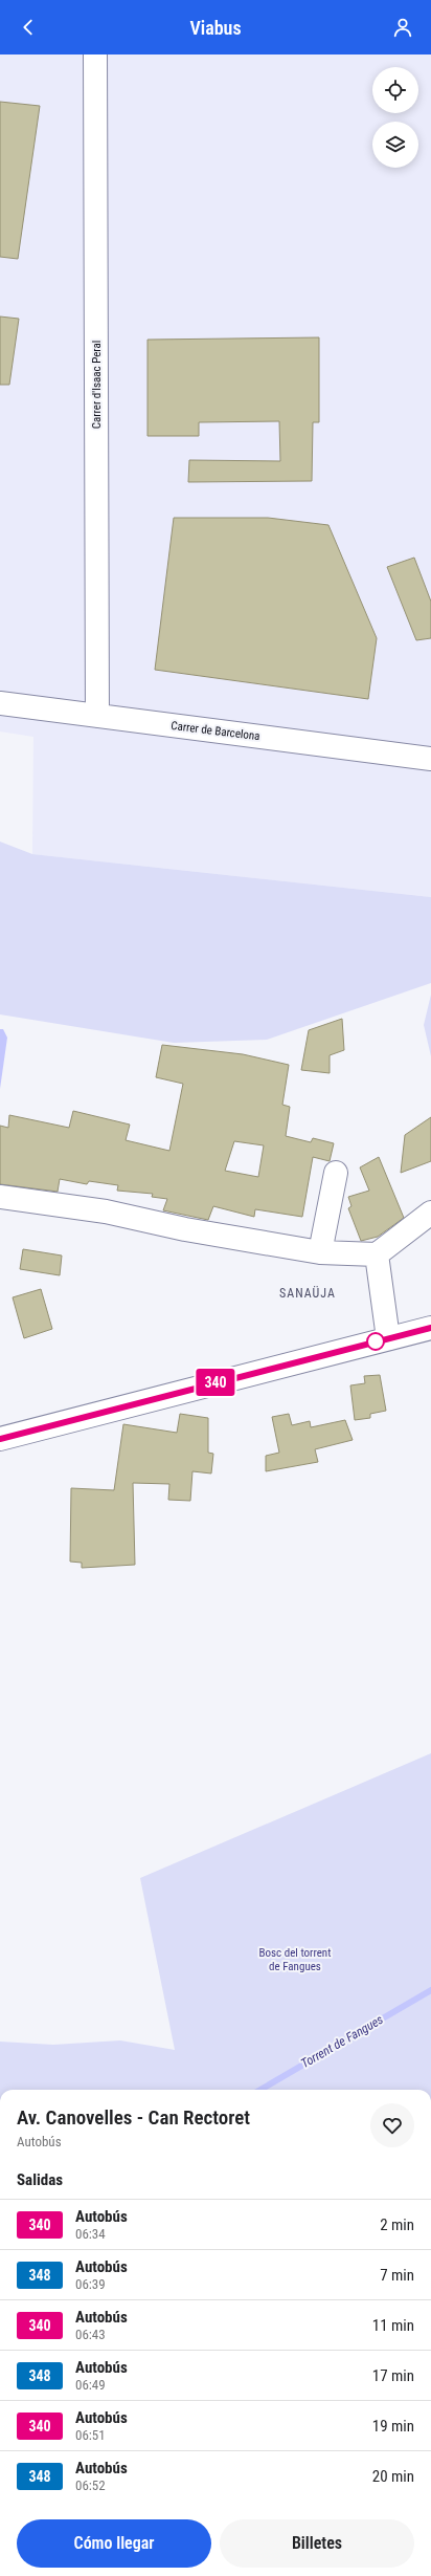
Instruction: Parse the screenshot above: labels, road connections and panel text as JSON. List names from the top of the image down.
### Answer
{
  "streets": {
    "street": ["Carrer d'Isaac Peral", "Carrer de Barcelona"]
  },
  "crossings": [
    ["Carrer d'Isaac Peral", "Carrer de Barcelona"]
  ],
  "districts": ["SANAÜJA"],
  "water": ["Torrent de Fangues"],
  "parks": ["Bosc del torrent de Fangues"],
  "lines": ["bus line 340"],
  "page": {
    "header": "Viabus",
    "on_map": "340",
    "heading": [
      ["Av. Canovelles - Can Rectoret", "Autobús"],
      "Salidas"
    ],
    "list": [
      {
        "mark": "340",
        "name": "Autobús",
        "note": "06:34",
        "value": "2 min"
      },
      {
        "mark": "348",
        "name": "Autobús",
        "note": "06:39",
        "value": "7 min"
      },
      {
        "mark": "340",
        "name": "Autobús",
        "note": "06:43",
        "value": "11 min"
      },
      {
        "mark": "348",
        "name": "Autobús",
        "note": "06:49",
        "value": "17 min"
      },
      {
        "mark": "340",
        "name": "Autobús",
        "note": "06:51",
        "value": "19 min"
      },
      {
        "mark": "348",
        "name": "Autobús",
        "note": "06:52",
        "value": "20 min"
      }
    ],
    "buttons": ["Cómo llegar", "Billetes"]
  }
}
